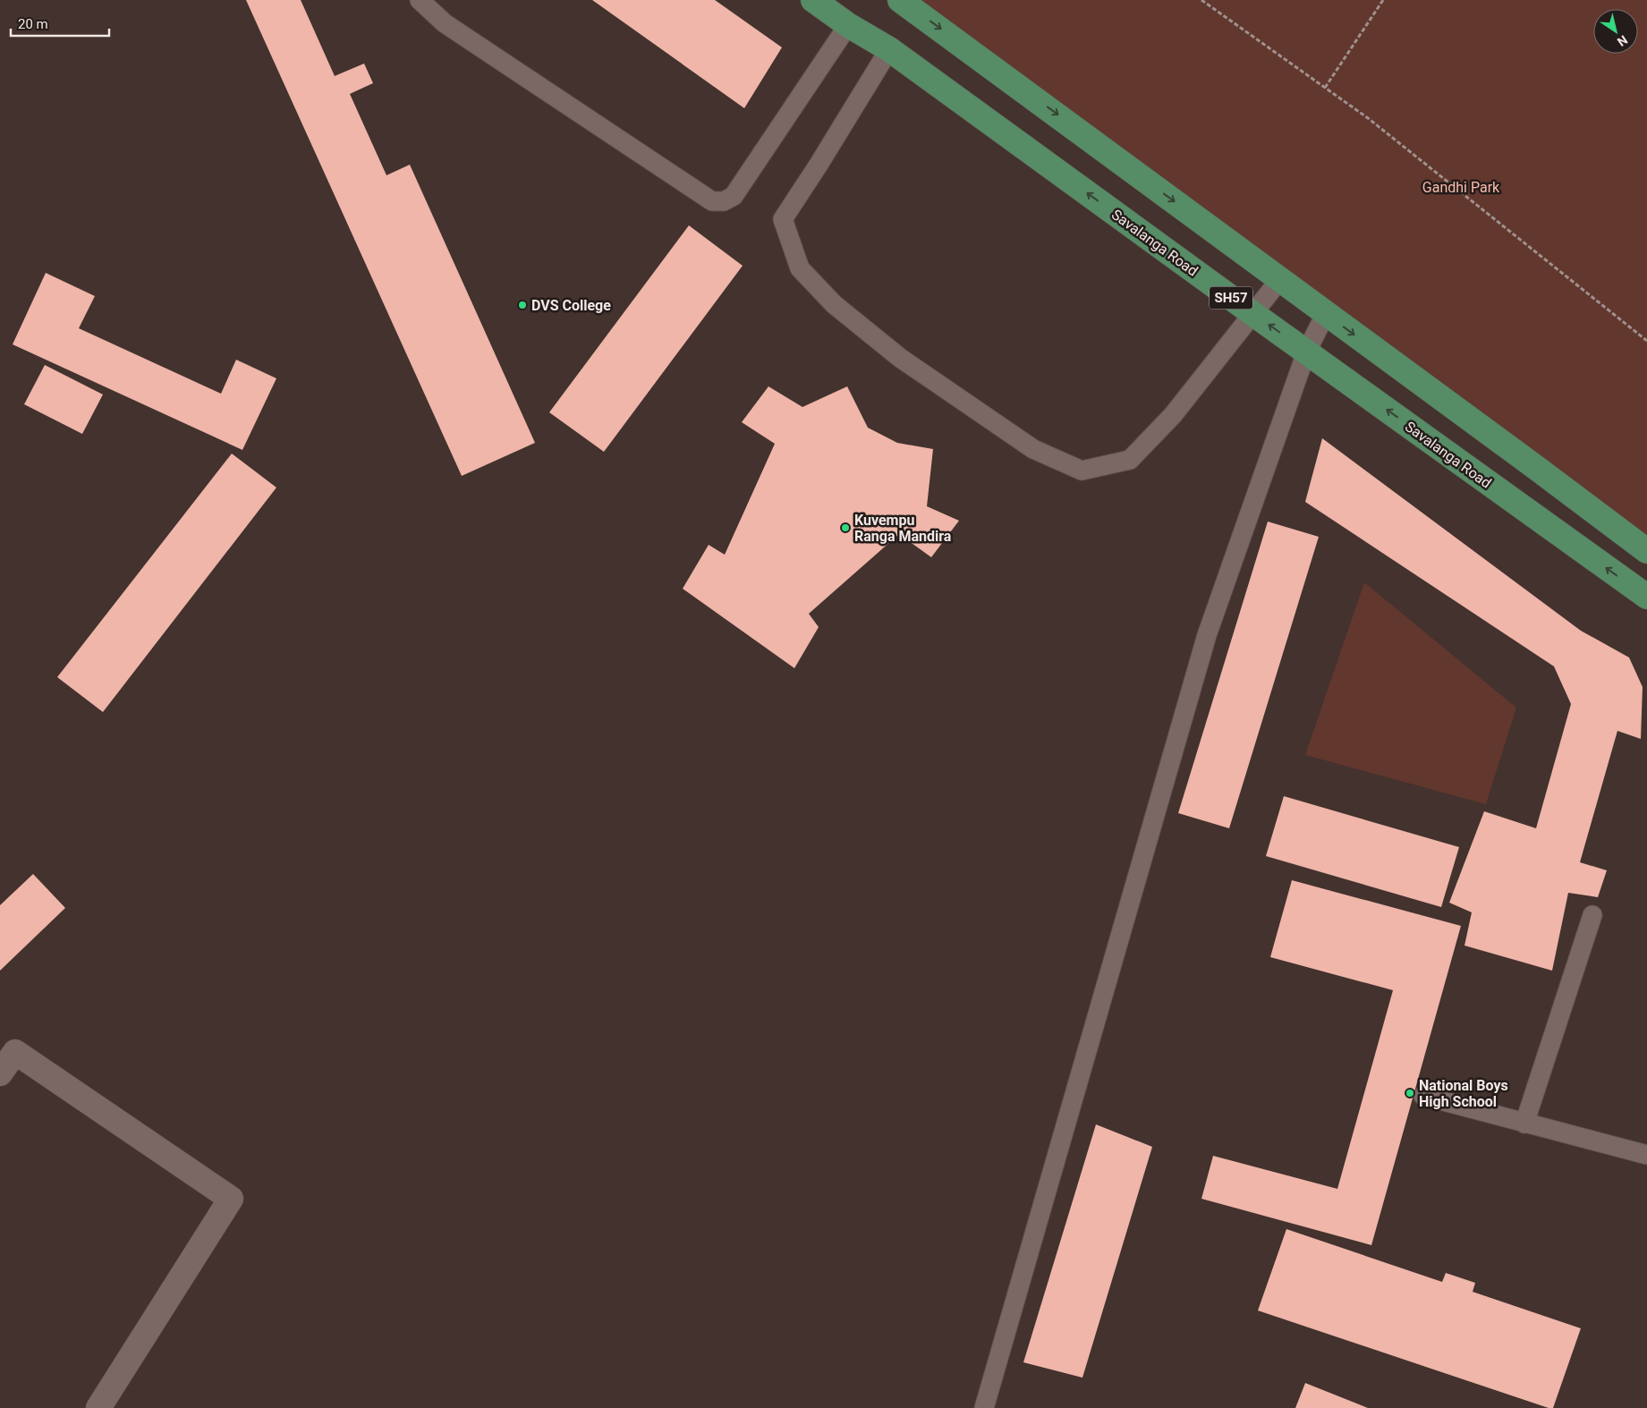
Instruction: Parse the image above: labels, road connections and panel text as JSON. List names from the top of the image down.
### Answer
{
  "streets": {
    "main road": ["Savalanga Road", "SH57"]
  },
  "parks": ["Gandhi Park"],
  "places": ["DVS College", "Kuvempu Ranga Mandira", "National Boys High School"],
  "scale_bar": "20 m",
  "north": "bottom right"
}
